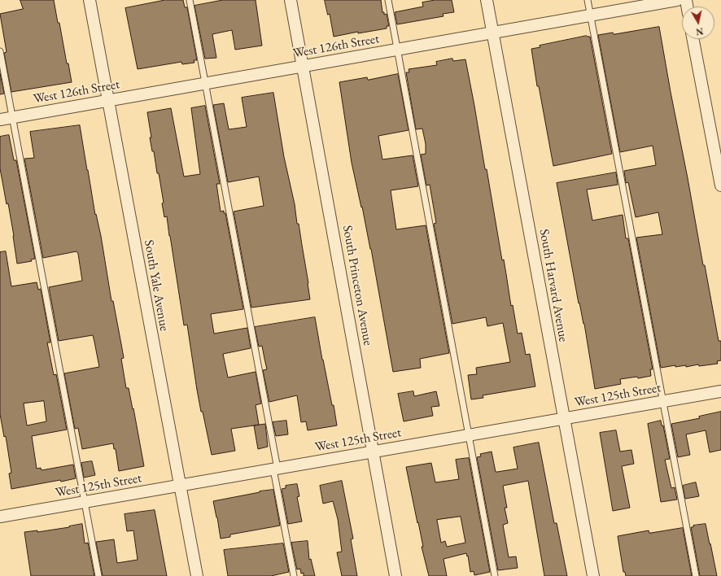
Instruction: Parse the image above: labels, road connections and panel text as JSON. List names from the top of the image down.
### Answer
{
  "streets": {
    "street": [
      "West 126th Street",
      "South Yale Avenue",
      "South Princeton Avenue",
      "South Harvard Avenue",
      "West 125th Street"
    ]
  },
  "crossings": [
    ["West 126th Street", "South Yale Avenue"],
    ["West 126th Street", "South Princeton Avenue"],
    ["West 126th Street", "South Harvard Avenue"],
    ["South Yale Avenue", "West 125th Street"],
    ["South Princeton Avenue", "West 125th Street"],
    ["South Harvard Avenue", "West 125th Street"]
  ],
  "north": "bottom"
}
